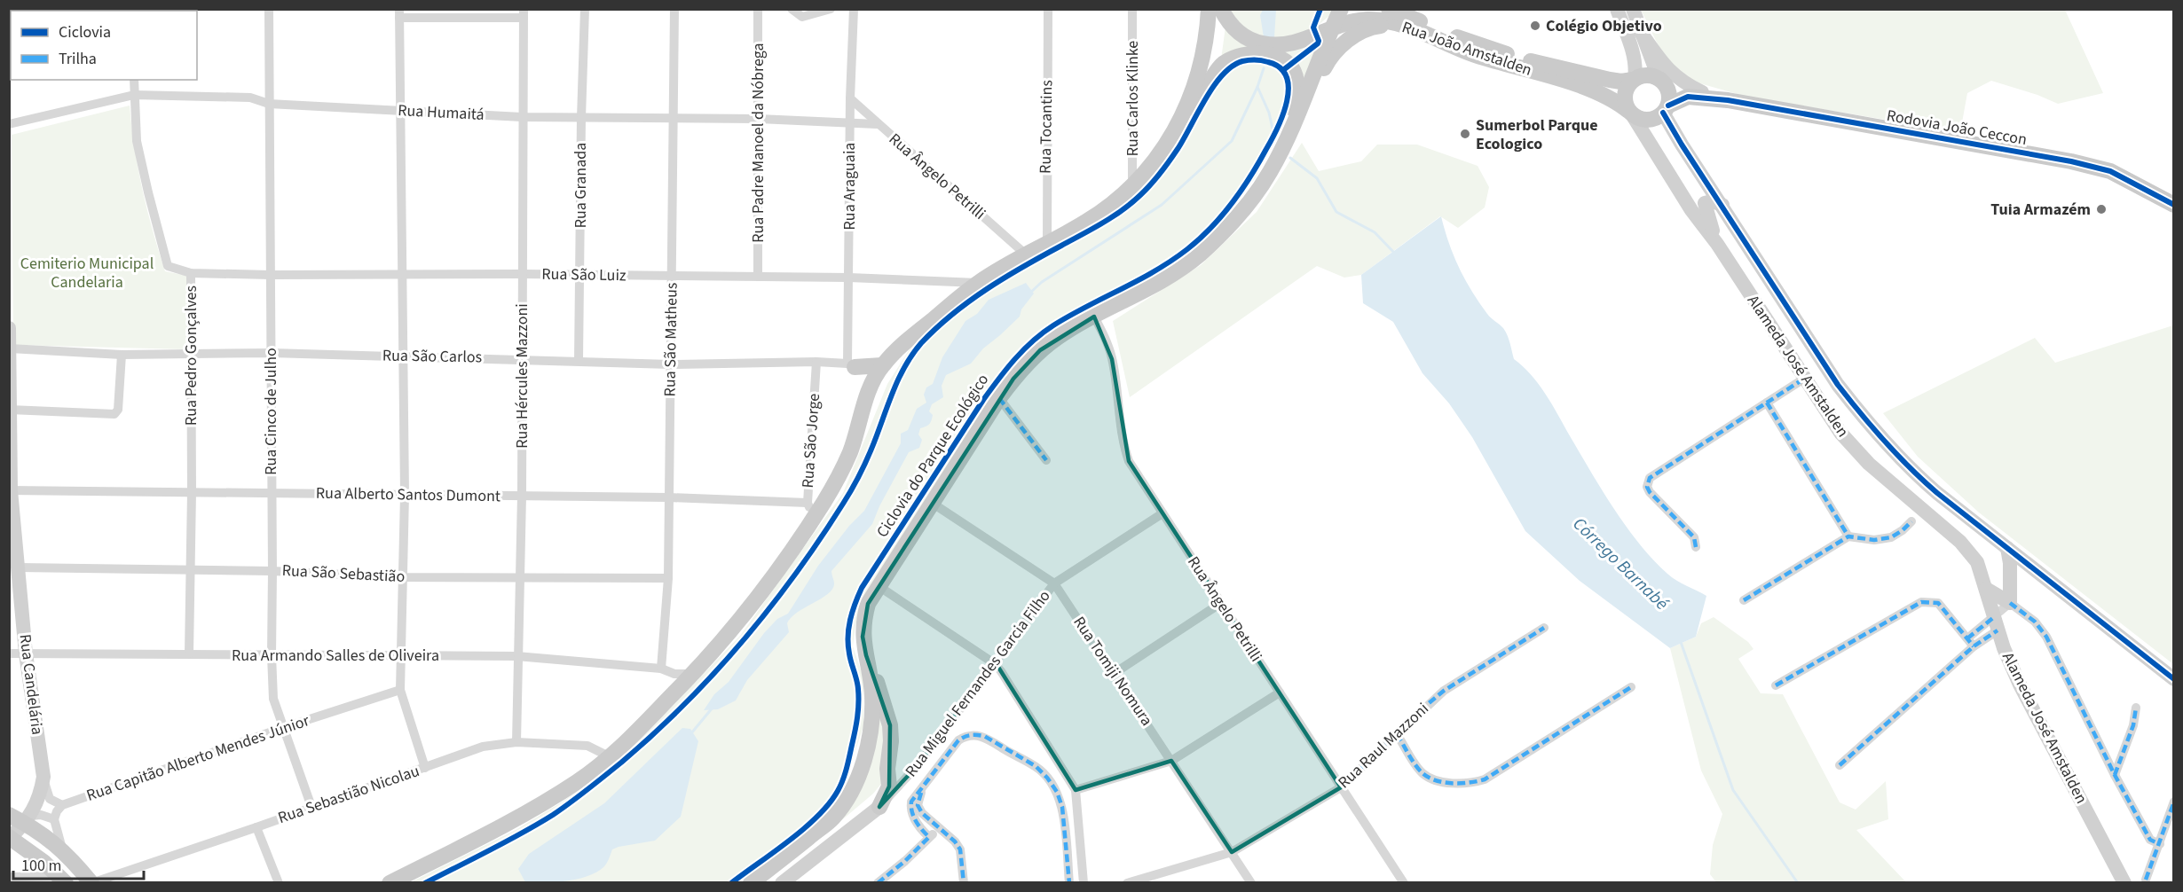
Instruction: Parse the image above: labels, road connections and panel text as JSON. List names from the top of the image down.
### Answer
{
  "streets": {
    "main road": ["Rua João Amstalden", "Rodovia João Ceccon"],
    "street": [
      "Rua Carlos Klinke",
      "Rua Humaitá",
      "Rua Tocantins",
      "Rua Padre Manoel da Nóbrega",
      "Rua Ângelo Petrilli",
      "Rua Granada",
      "Rua Araguaia",
      "Rua São Luiz",
      "Rua São Matheus",
      "Rua Pedro Gonçalves",
      "Rua São Carlos",
      "Alameda José Amstalden",
      "Rua Hércules Mazzoni",
      "Rua Cinco de Julho",
      "Rua São Jorge",
      "Rua Alberto Santos Dumont",
      "Rua São Sebastião",
      "Rua Armando Salles de Oliveira",
      "Rua Tomiji Nomura",
      "Rua Miguel Fernandes Garcia Filho",
      "Rua Candelária",
      "Rua Raul Mazzoni",
      "Rua Capitão Alberto Mendes Júnior",
      "Rua Sebastião Nicolau"
    ],
    "cycle path": ["Ciclovia do Parque Ecológico"]
  },
  "crossings": [
    ["Rua João Amstalden", "Alameda José Amstalden"],
    ["Rua Humaitá", "Rua Padre Manoel da Nóbrega"],
    ["Rua Humaitá", "Rua Ângelo Petrilli"],
    ["Rua Humaitá", "Rua Granada"],
    ["Rua Humaitá", "Rua Araguaia"],
    ["Rua Humaitá", "Rua São Matheus"],
    ["Rua Humaitá", "Rua Pedro Gonçalves"],
    ["Rua Humaitá", "Rua Hércules Mazzoni"],
    ["Rua Humaitá", "Rua Cinco de Julho"],
    ["Rua Padre Manoel da Nóbrega", "Rua São Luiz"],
    ["Rua Ângelo Petrilli", "Rua Araguaia"],
    ["Rua Ângelo Petrilli", "Rua Miguel Fernandes Garcia Filho"],
    ["Rua Ângelo Petrilli", "Rua Raul Mazzoni"],
    ["Rua Granada", "Rua São Luiz"],
    ["Rua Granada", "Rua São Carlos"],
    ["Rua Araguaia", "Rua São Luiz"],
    ["Rua Araguaia", "Rua São Carlos"],
    ["Rua São Luiz", "Rua São Matheus"],
    ["Rua São Luiz", "Rua Pedro Gonçalves"],
    ["Rua São Luiz", "Rua Hércules Mazzoni"],
    ["Rua São Luiz", "Rua Cinco de Julho"],
    ["Rua São Matheus", "Rua São Carlos"],
    ["Rua São Matheus", "Rua Alberto Santos Dumont"],
    ["Rua São Matheus", "Rua São Sebastião"],
    ["Rua São Matheus", "Rua Armando Salles de Oliveira"],
    ["Rua Pedro Gonçalves", "Rua São Carlos"],
    ["Rua Pedro Gonçalves", "Rua Alberto Santos Dumont"],
    ["Rua Pedro Gonçalves", "Rua São Sebastião"],
    ["Rua Pedro Gonçalves", "Rua Armando Salles de Oliveira"],
    ["Rua São Carlos", "Rua Hércules Mazzoni"],
    ["Rua São Carlos", "Rua Cinco de Julho"],
    ["Rua São Carlos", "Rua São Jorge"],
    ["Rua São Carlos", "Rua Candelária"],
    ["Rua Hércules Mazzoni", "Rua Alberto Santos Dumont"],
    ["Rua Hércules Mazzoni", "Rua São Sebastião"],
    ["Rua Hércules Mazzoni", "Rua Armando Salles de Oliveira"],
    ["Rua Hércules Mazzoni", "Rua Sebastião Nicolau"],
    ["Rua Cinco de Julho", "Rua Alberto Santos Dumont"],
    ["Rua Cinco de Julho", "Rua São Sebastião"],
    ["Rua Cinco de Julho", "Rua Armando Salles de Oliveira"],
    ["Rua Cinco de Julho", "Rua Capitão Alberto Mendes Júnior"],
    ["Rua Cinco de Julho", "Rua Sebastião Nicolau"],
    ["Rua São Jorge", "Rua Alberto Santos Dumont"],
    ["Rua Alberto Santos Dumont", "Rua Candelária"],
    ["Rua São Sebastião", "Rua Candelária"],
    ["Rua Armando Salles de Oliveira", "Rua Candelária"],
    ["Rua Tomiji Nomura", "Rua Miguel Fernandes Garcia Filho"],
    ["Rua Tomiji Nomura", "Rua Raul Mazzoni"]
  ],
  "water": ["Córrego Barnabé"],
  "parks": ["Cemiterio Municipal Candelaria"],
  "places": ["Colégio Objetivo", "Sumerbol Parque Ecologico", "Tuia Armazém"],
  "legend": ["Ciclovia", "Trilha"],
  "scale_bar": "100 m"
}
